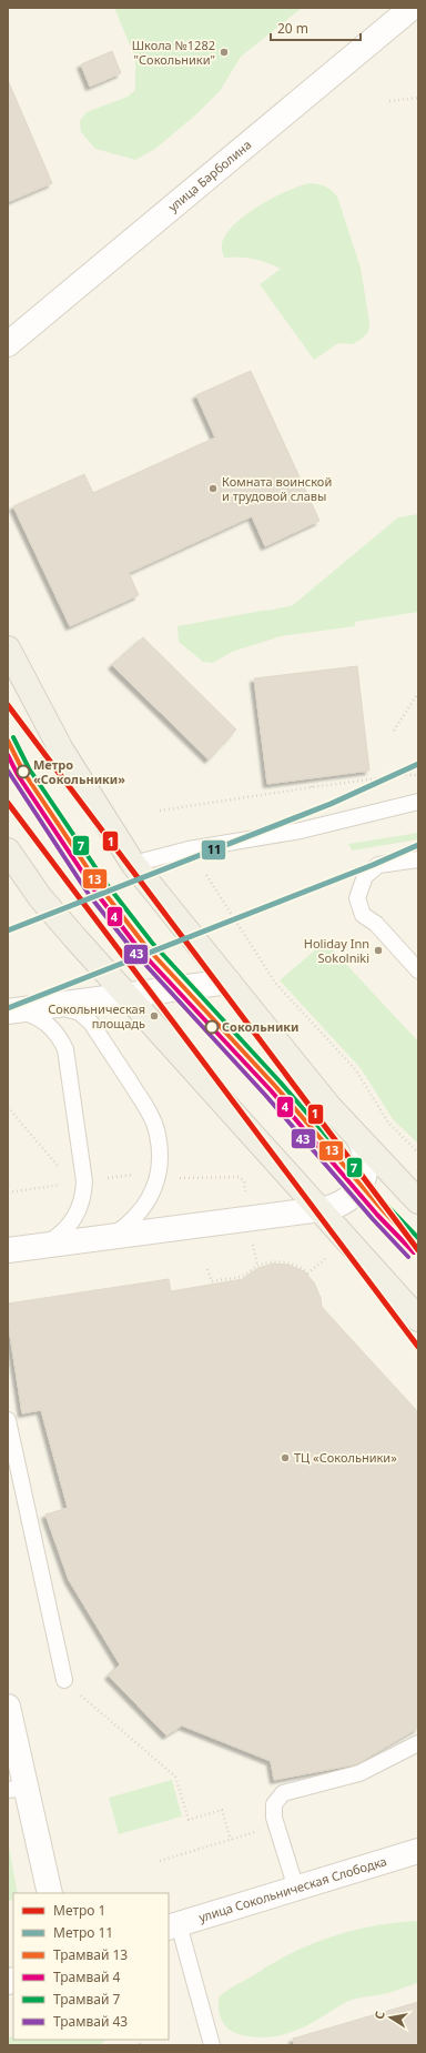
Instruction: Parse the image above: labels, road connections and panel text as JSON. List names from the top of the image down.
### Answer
{
  "streets": {
    "street": ["улица Барболина", "улица Сокольническая Слободка"]
  },
  "places": [
    "Школа №1282 \"Сокольники\"",
    "Комната воинской и трудовой славы",
    "Метро «Сокольники»",
    "Holiday Inn Sokolniki",
    "Сокольническая площадь",
    "Сокольники",
    "ТЦ «Сокольники»"
  ],
  "lines": [
    "metro line 1",
    "tram line 7",
    "tram line 13",
    "tram line 4",
    "metro line 11",
    "tram line 43"
  ],
  "legend": [
    "Метро 1",
    "Метро 11",
    "Трамвай 13",
    "Трамвай 4",
    "Трамвай 7",
    "Трамвай 43"
  ],
  "scale_bar": "20 m",
  "north": "left"
}
